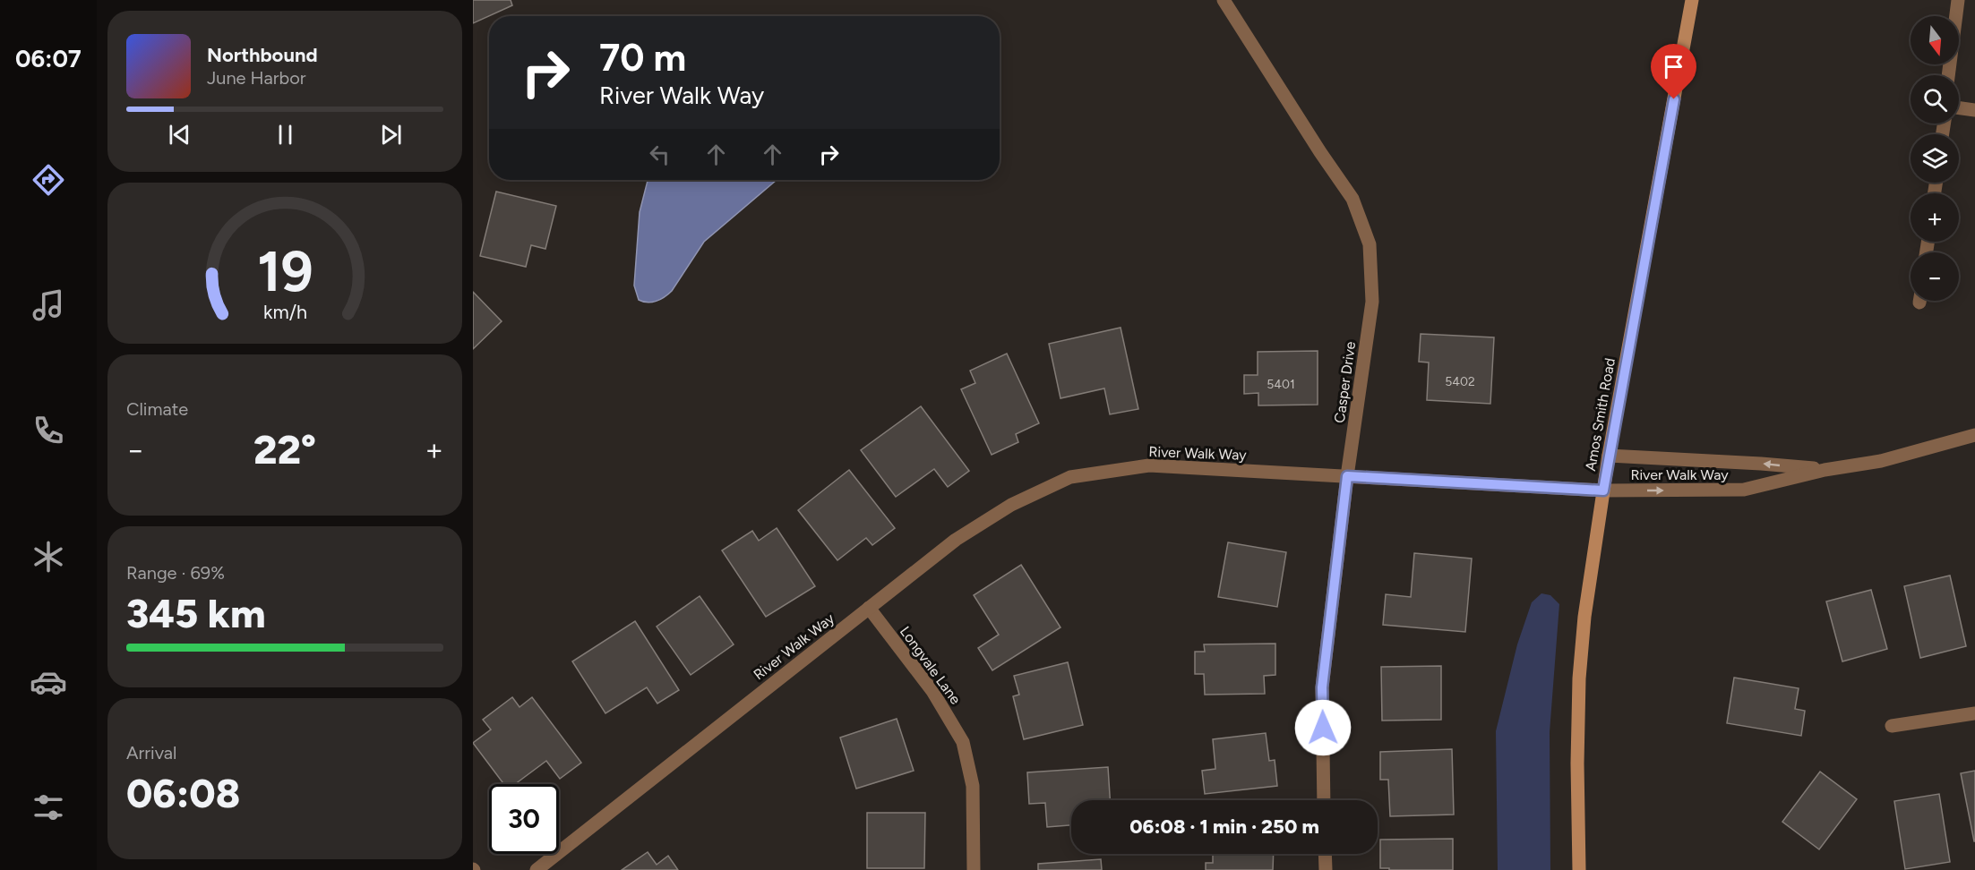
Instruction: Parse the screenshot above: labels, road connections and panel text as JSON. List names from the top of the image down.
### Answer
{
  "streets": {
    "street": [
      "Casper Drive",
      "Amos Smith Road",
      "River Walk Way",
      "Longvale Lane"
    ]
  },
  "crossings": [
    ["Casper Drive", "River Walk Way"],
    ["Amos Smith Road", "River Walk Way"],
    ["River Walk Way", "Longvale Lane"]
  ],
  "house_numbers": ["5402", "5401"],
  "north": "bottom",
  "page": {
    "tabs": "06:07",
    "map_buttons": ["+", "−"],
    "turn": ["70 m", "River Walk Way"],
    "song": ["Northbound", "June Harbor"],
    "tile": [
      "Climate",
      ["Range · 69%", "345 km"],
      ["Arrival", "06:08"]
    ],
    "heat": ["−", "22°", "+"],
    "limit": "30",
    "trip": "06:08 · 1 min · 250 m",
    "gauge": ["19", "km/h"]
  }
}
